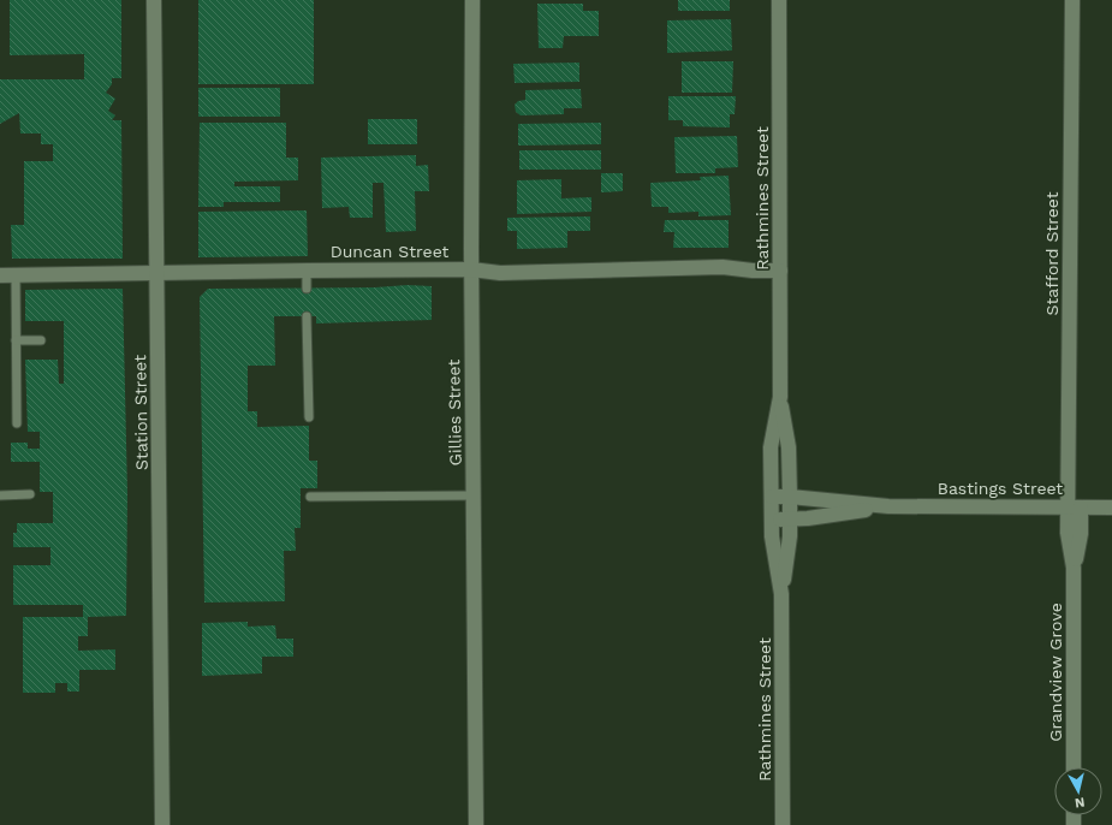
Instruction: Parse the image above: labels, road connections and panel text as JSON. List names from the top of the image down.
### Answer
{
  "streets": {
    "street": [
      "Rathmines Street",
      "Duncan Street",
      "Stafford Street",
      "Station Street",
      "Gillies Street",
      "Bastings Street",
      "Grandview Grove"
    ]
  },
  "crossings": [
    ["Rathmines Street", "Duncan Street"],
    ["Rathmines Street", "Bastings Street"],
    ["Duncan Street", "Station Street"],
    ["Duncan Street", "Gillies Street"],
    ["Stafford Street", "Bastings Street"],
    ["Stafford Street", "Grandview Grove"],
    ["Bastings Street", "Grandview Grove"]
  ],
  "north": "bottom"
}
